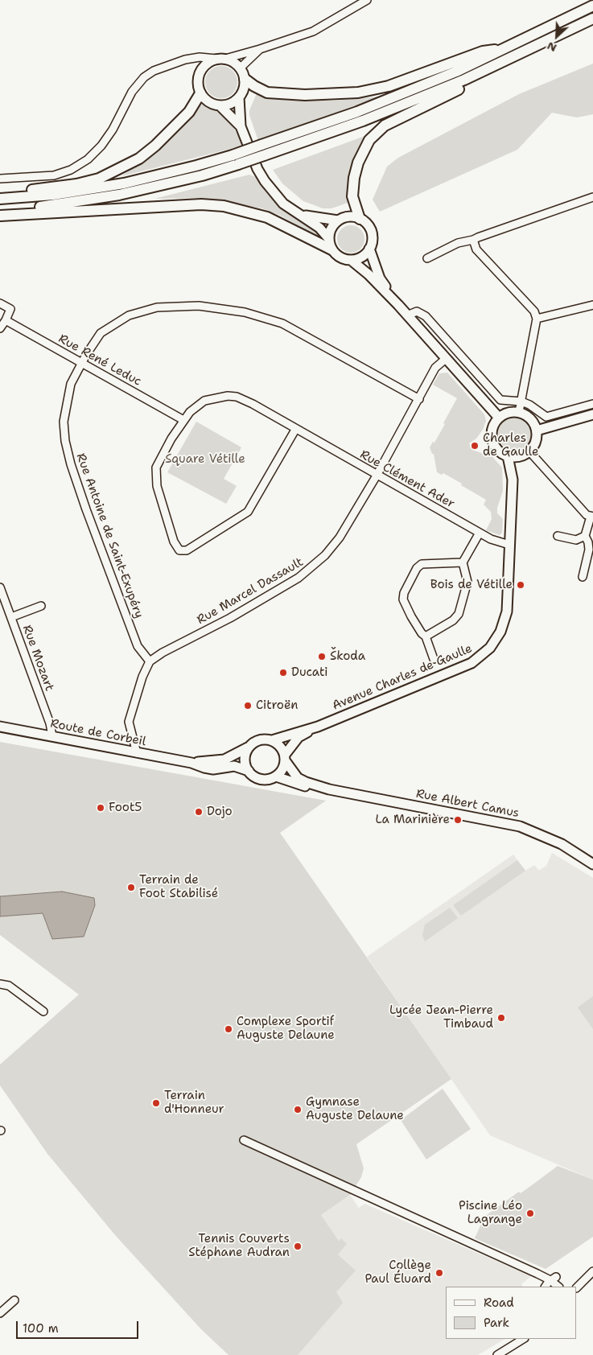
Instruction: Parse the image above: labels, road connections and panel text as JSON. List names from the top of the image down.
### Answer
{
  "streets": {
    "main road": ["Avenue Charles de Gaulle", "Route de Corbeil", "Rue Albert Camus"],
    "street": [
      "Rue René Leduc",
      "Rue Clément Ader",
      "Rue Antoine de Saint-Exupéry",
      "Rue Marcel Dassault",
      "Rue Mozart"
    ]
  },
  "crossings": [
    ["Rue René Leduc", "Rue Clément Ader"],
    ["Rue René Leduc", "Rue Antoine de Saint-Exupéry"],
    ["Rue Clément Ader", "Rue Marcel Dassault"],
    ["Rue Clément Ader", "Avenue Charles de Gaulle"],
    ["Rue Antoine de Saint-Exupéry", "Rue Marcel Dassault"],
    ["Rue Mozart", "Route de Corbeil"],
    ["Avenue Charles de Gaulle", "Route de Corbeil"],
    ["Avenue Charles de Gaulle", "Rue Albert Camus"],
    ["Route de Corbeil", "Rue Albert Camus"]
  ],
  "parks": ["Square Vétille"],
  "places": [
    "Charles de Gaulle",
    "Bois de Vétille",
    "Škoda",
    "Ducati",
    "Citroën",
    "Foot5",
    "Dojo",
    "La Marinière",
    "Terrain de Foot Stabilisé",
    "Lycée Jean-Pierre Timbaud",
    "Complexe Sportif Auguste Delaune",
    "Terrain d'Honneur",
    "Gymnase Auguste Delaune",
    "Piscine Léo Lagrange",
    "Tennis Couverts Stéphane Audran",
    "Collège Paul Éluard"
  ],
  "legend": ["Road", "Park"],
  "scale_bar": "100 m",
  "north": "bottom left"
}
